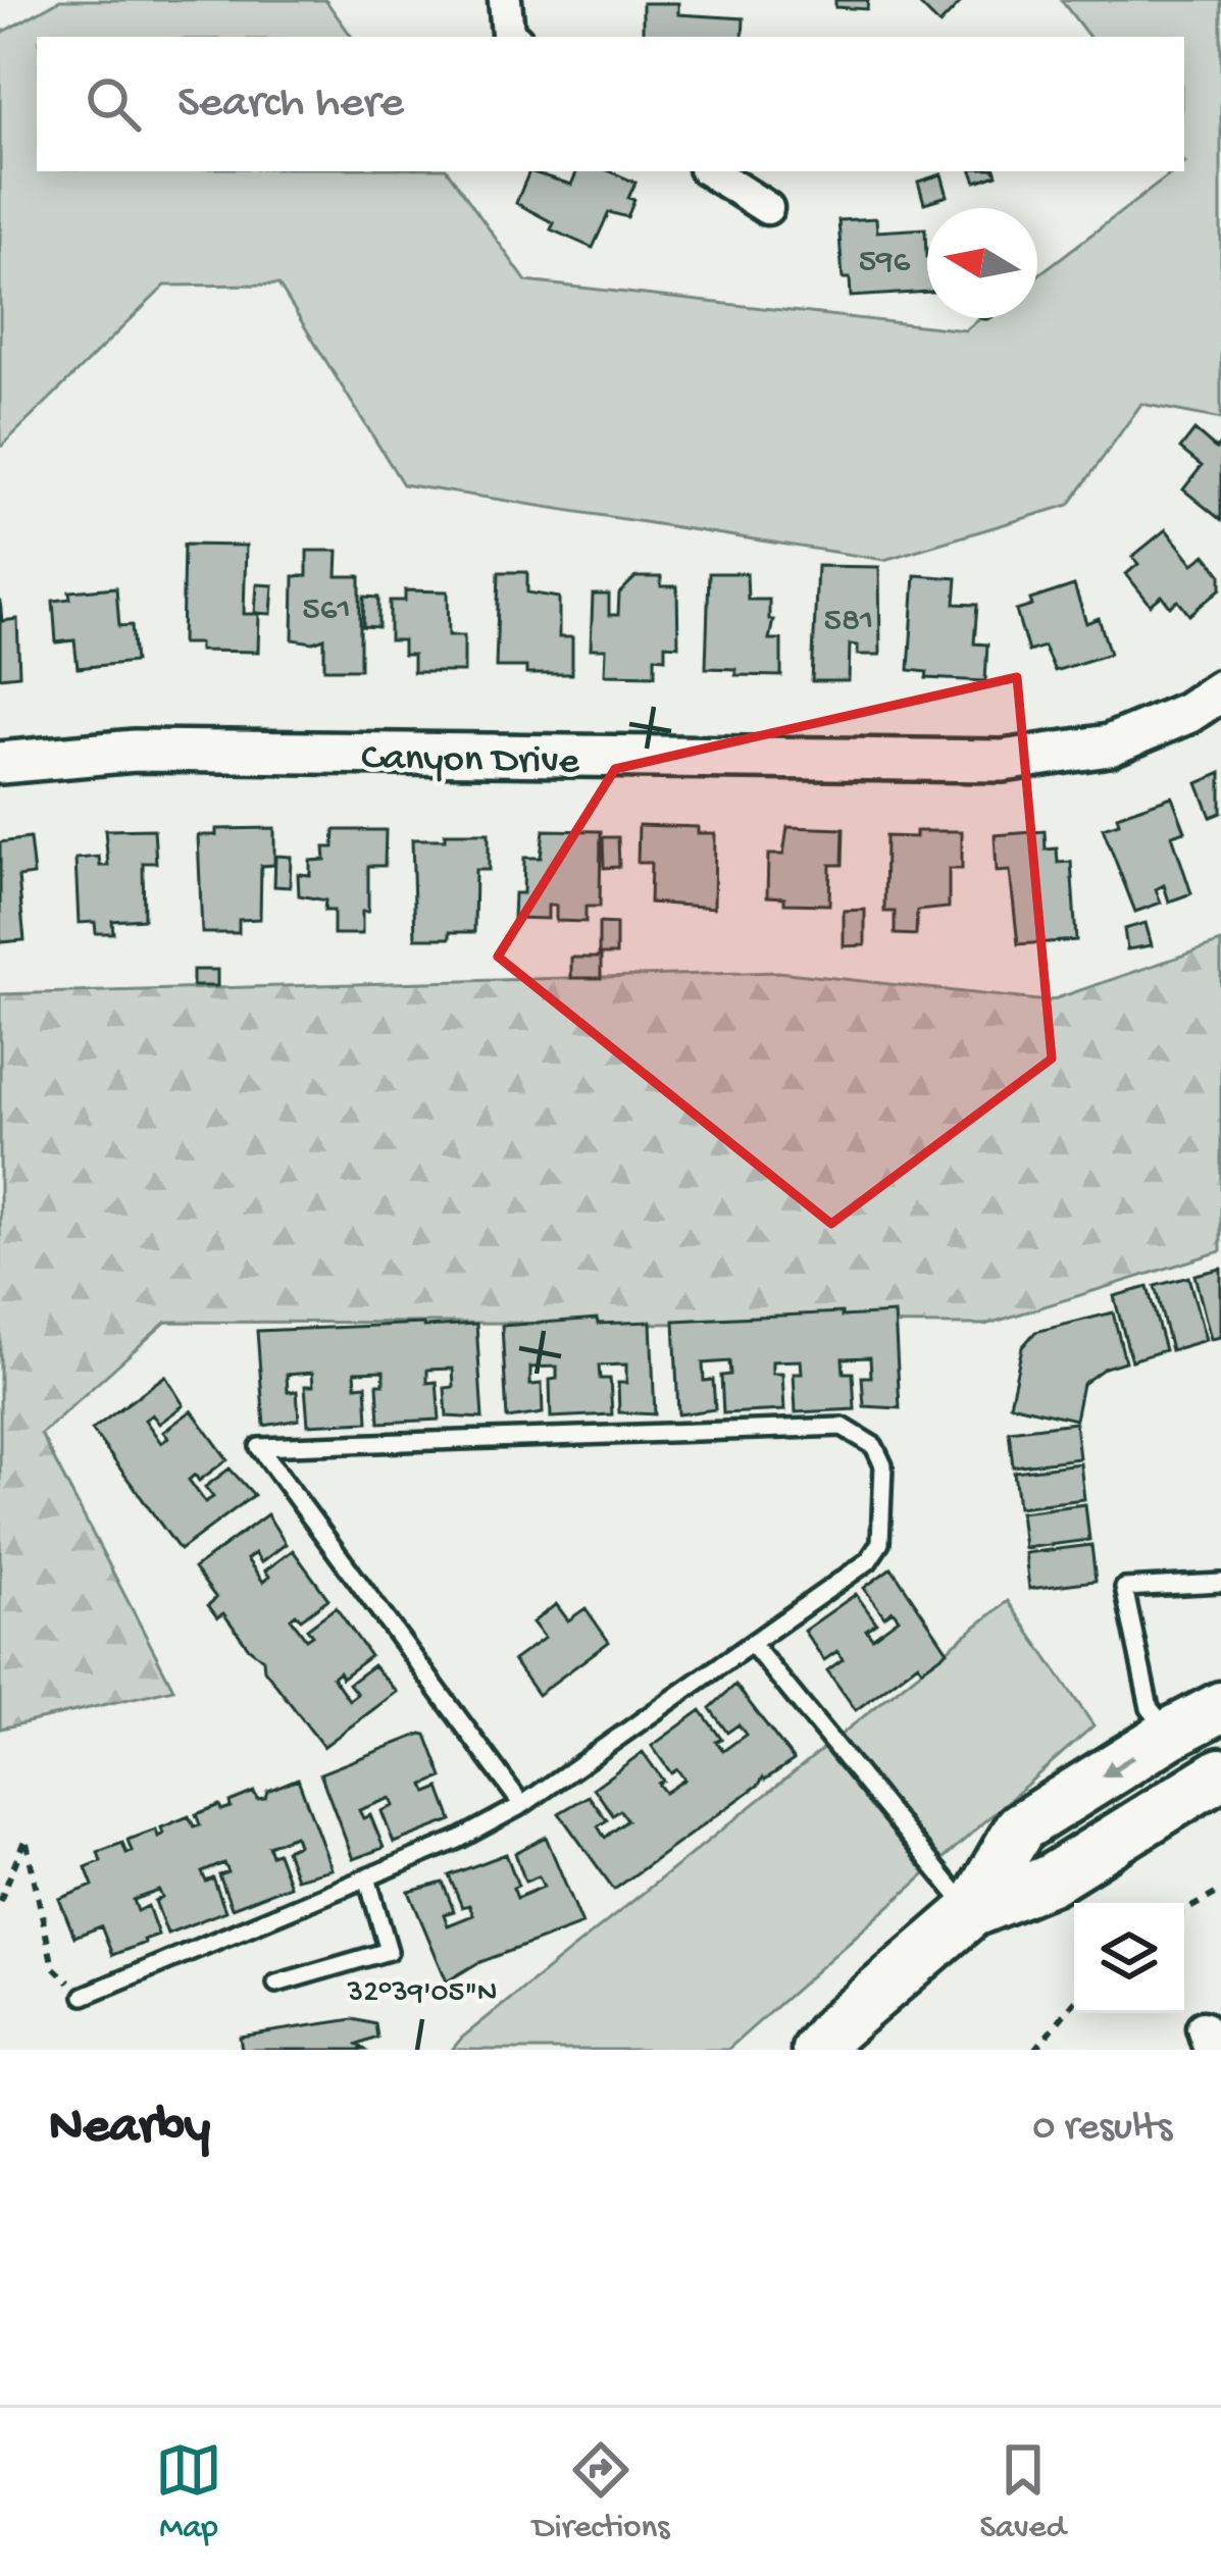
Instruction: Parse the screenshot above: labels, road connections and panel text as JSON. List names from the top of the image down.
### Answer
{
  "streets": {
    "street": ["Canyon Drive"]
  },
  "house_numbers": ["596", "561", "581"],
  "north": "left",
  "page": {
    "search": "Search here",
    "heading": ["Nearby", "0 results"],
    "nav": ["Map", "Directions", "Saved"]
  },
  "coordinates": ["32°39'05\"N"]
}
